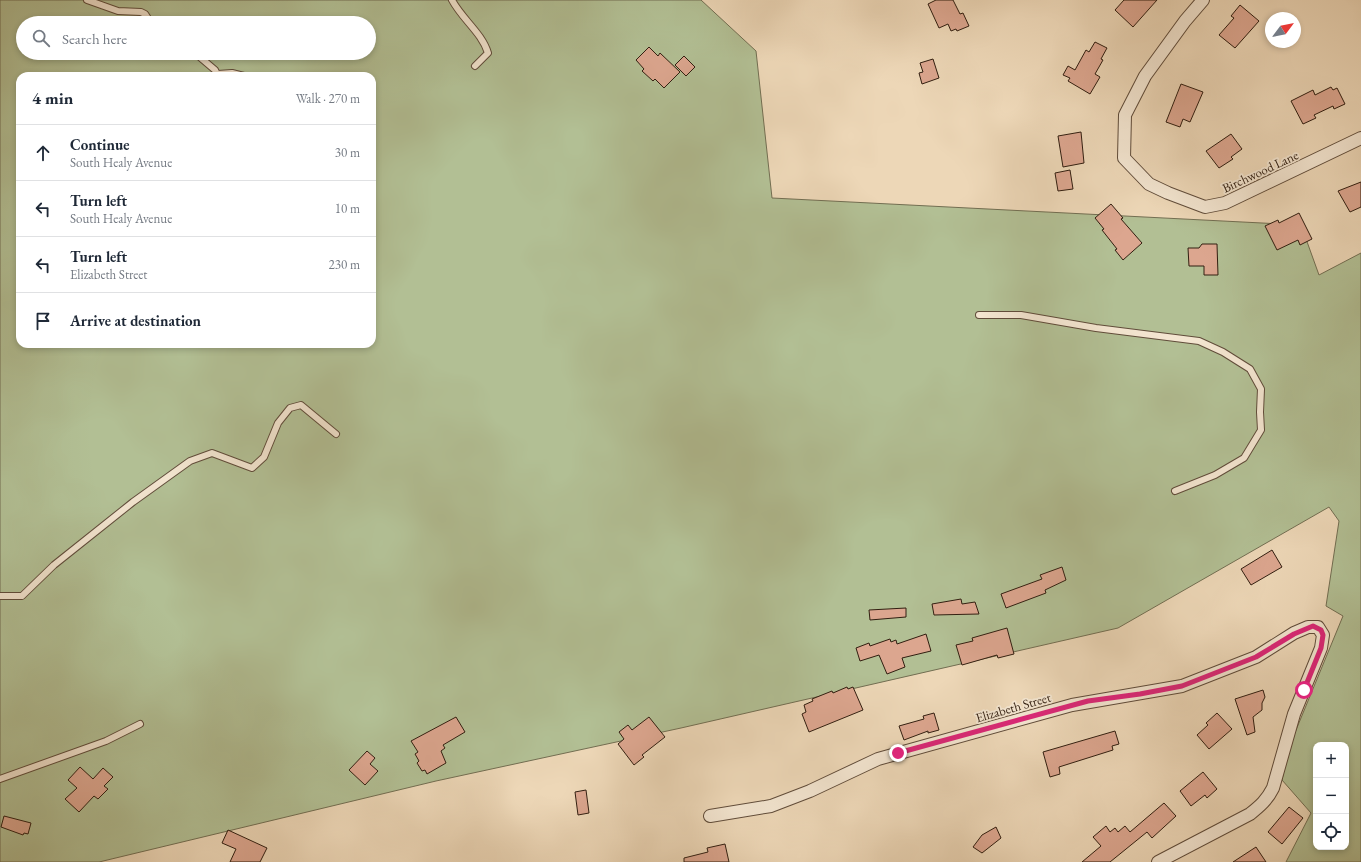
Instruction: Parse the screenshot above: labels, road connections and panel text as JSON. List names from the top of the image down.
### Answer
{
  "streets": {
    "street": ["Birchwood Lane", "Elizabeth Street"]
  },
  "north": "top right",
  "page": {
    "search": "Search here",
    "heading": ["4 min", "Walk · 270 m"],
    "list": [
      ["Continue", "South Healy Avenue", "30 m"],
      ["Turn left", "South Healy Avenue", "10 m"],
      ["Turn left", "Elizabeth Street", "230 m"],
      "Arrive at destination"
    ],
    "map_buttons": ["+", "−"]
  }
}
